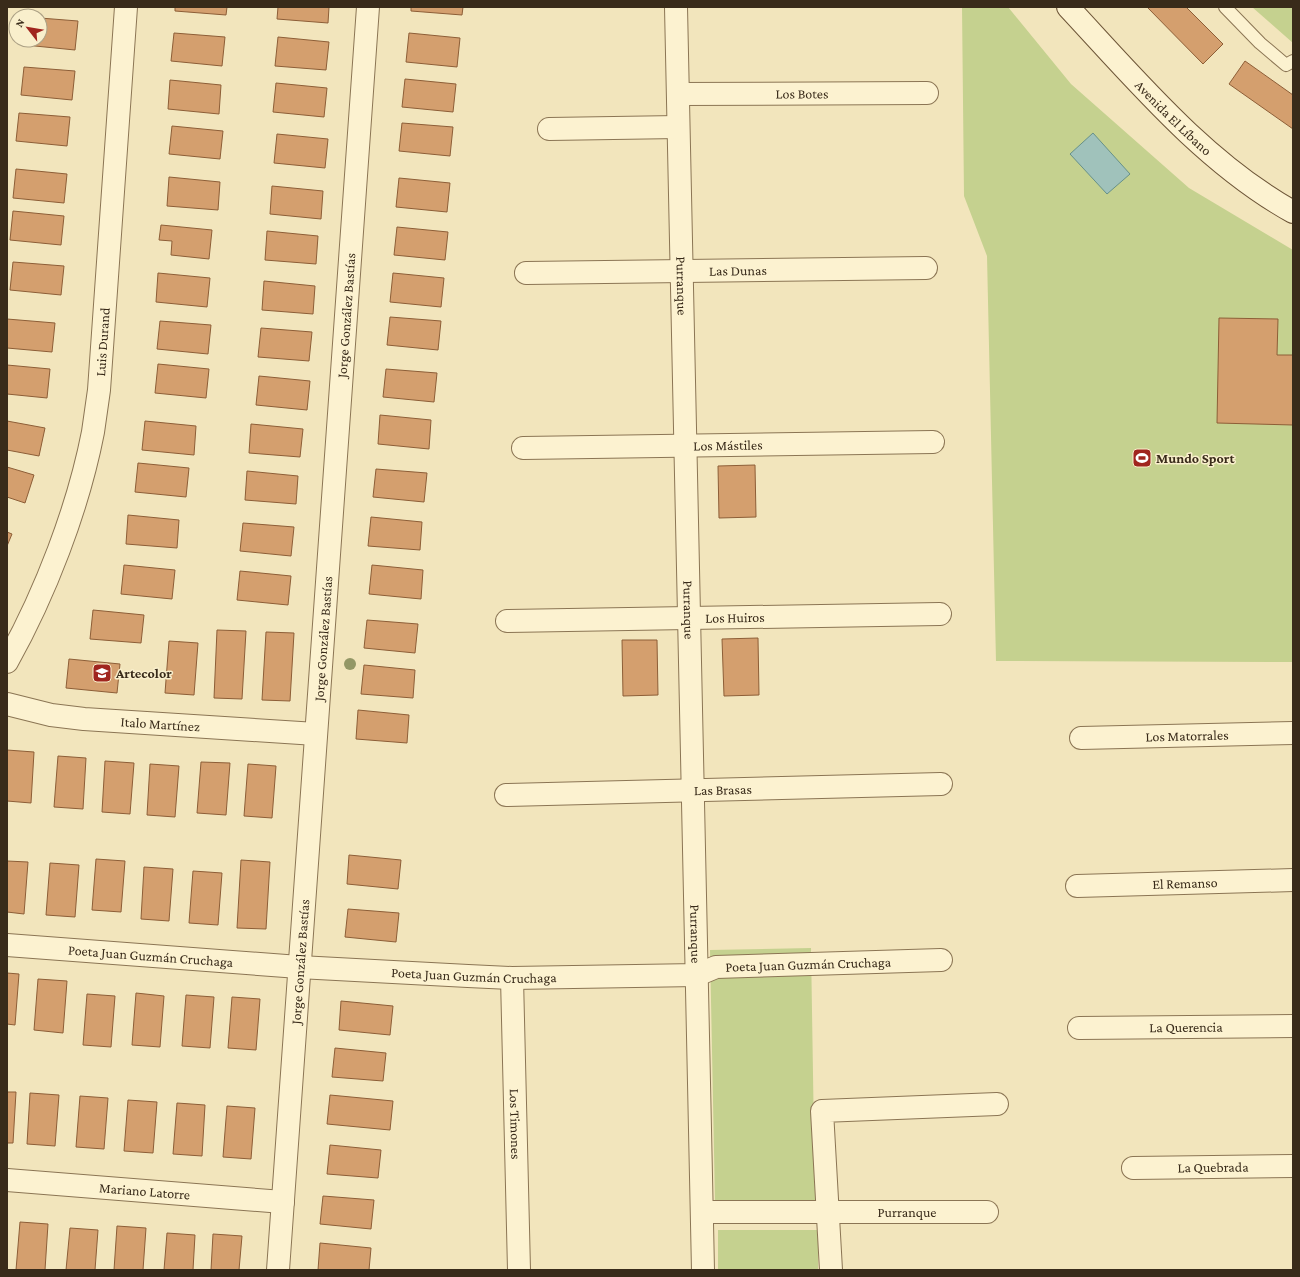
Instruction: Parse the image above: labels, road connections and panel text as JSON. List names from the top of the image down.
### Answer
{
  "streets": {
    "street": [
      "Los Botes",
      "Avenida El Líbano",
      "Las Dunas",
      "Purranque",
      "Jorge González Bastías",
      "Luis Durand",
      "Los Mástiles",
      "Los Huiros",
      "Italo Martínez",
      "Los Matorrales",
      "Las Brasas",
      "El Remanso",
      "Poeta Juan Guzmán Cruchaga",
      "La Querencia",
      "Los Timones",
      "La Quebrada",
      "Mariano Latorre"
    ]
  },
  "crossings": [
    ["Los Botes", "Purranque"],
    ["Las Dunas", "Purranque"],
    ["Purranque", "Los Mástiles"],
    ["Purranque", "Los Huiros"],
    ["Purranque", "Las Brasas"],
    ["Purranque", "Poeta Juan Guzmán Cruchaga"],
    ["Jorge González Bastías", "Italo Martínez"],
    ["Jorge González Bastías", "Poeta Juan Guzmán Cruchaga"],
    ["Jorge González Bastías", "Mariano Latorre"],
    ["Poeta Juan Guzmán Cruchaga", "Los Timones"]
  ],
  "places": {
    "sports": ["Mundo Sport"],
    "school or university": ["Artecolor"]
  },
  "north": "top left"
}
